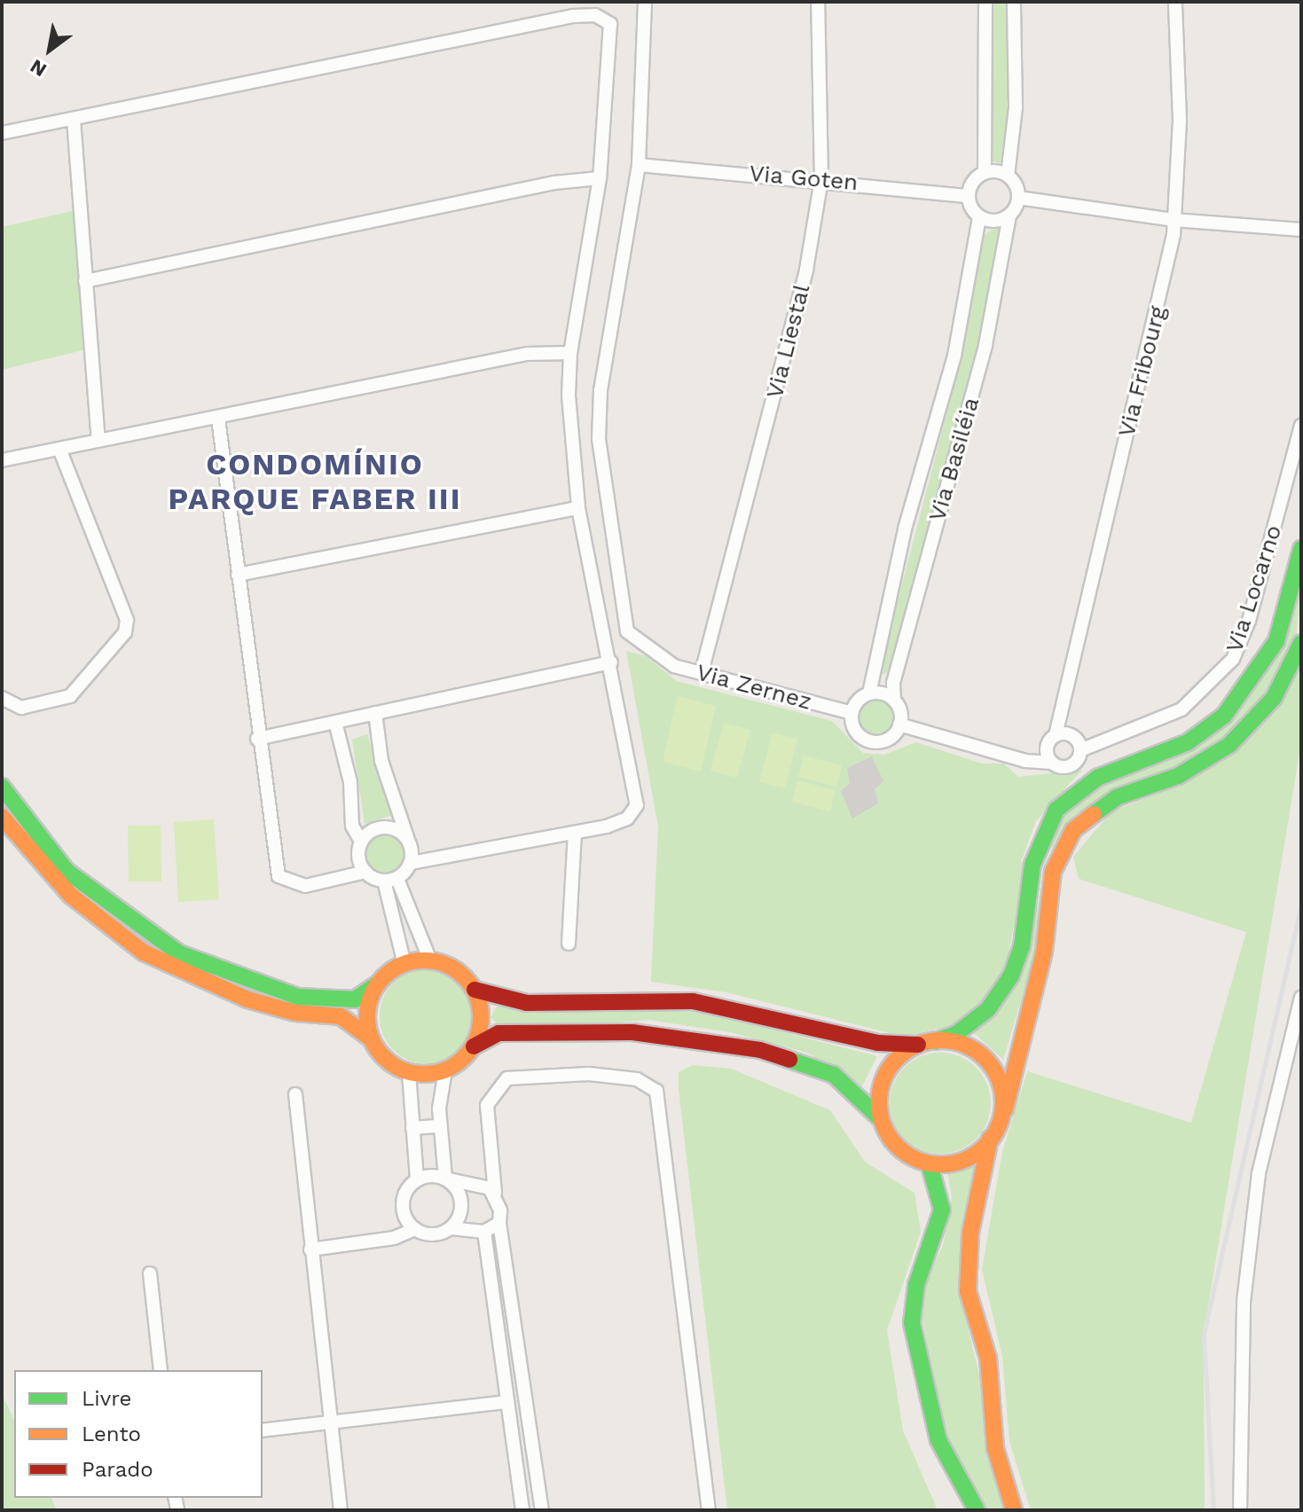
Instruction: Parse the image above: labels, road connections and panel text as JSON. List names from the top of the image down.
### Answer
{
  "streets": {
    "street": [
      "Via Goten",
      "Via Liestal",
      "Via Fribourg",
      "Via Basiléia",
      "Via Locarno",
      "Via Zernez"
    ]
  },
  "crossings": [
    ["Via Goten", "Via Liestal"],
    ["Via Goten", "Via Basiléia"],
    ["Via Goten", "Via Zernez"],
    ["Via Liestal", "Via Zernez"],
    ["Via Fribourg", "Via Locarno"],
    ["Via Basiléia", "Via Zernez"]
  ],
  "districts": ["CONDOMÍNIO PARQUE FABER III"],
  "legend": ["Livre", "Lento", "Parado"],
  "north": "bottom left"
}
